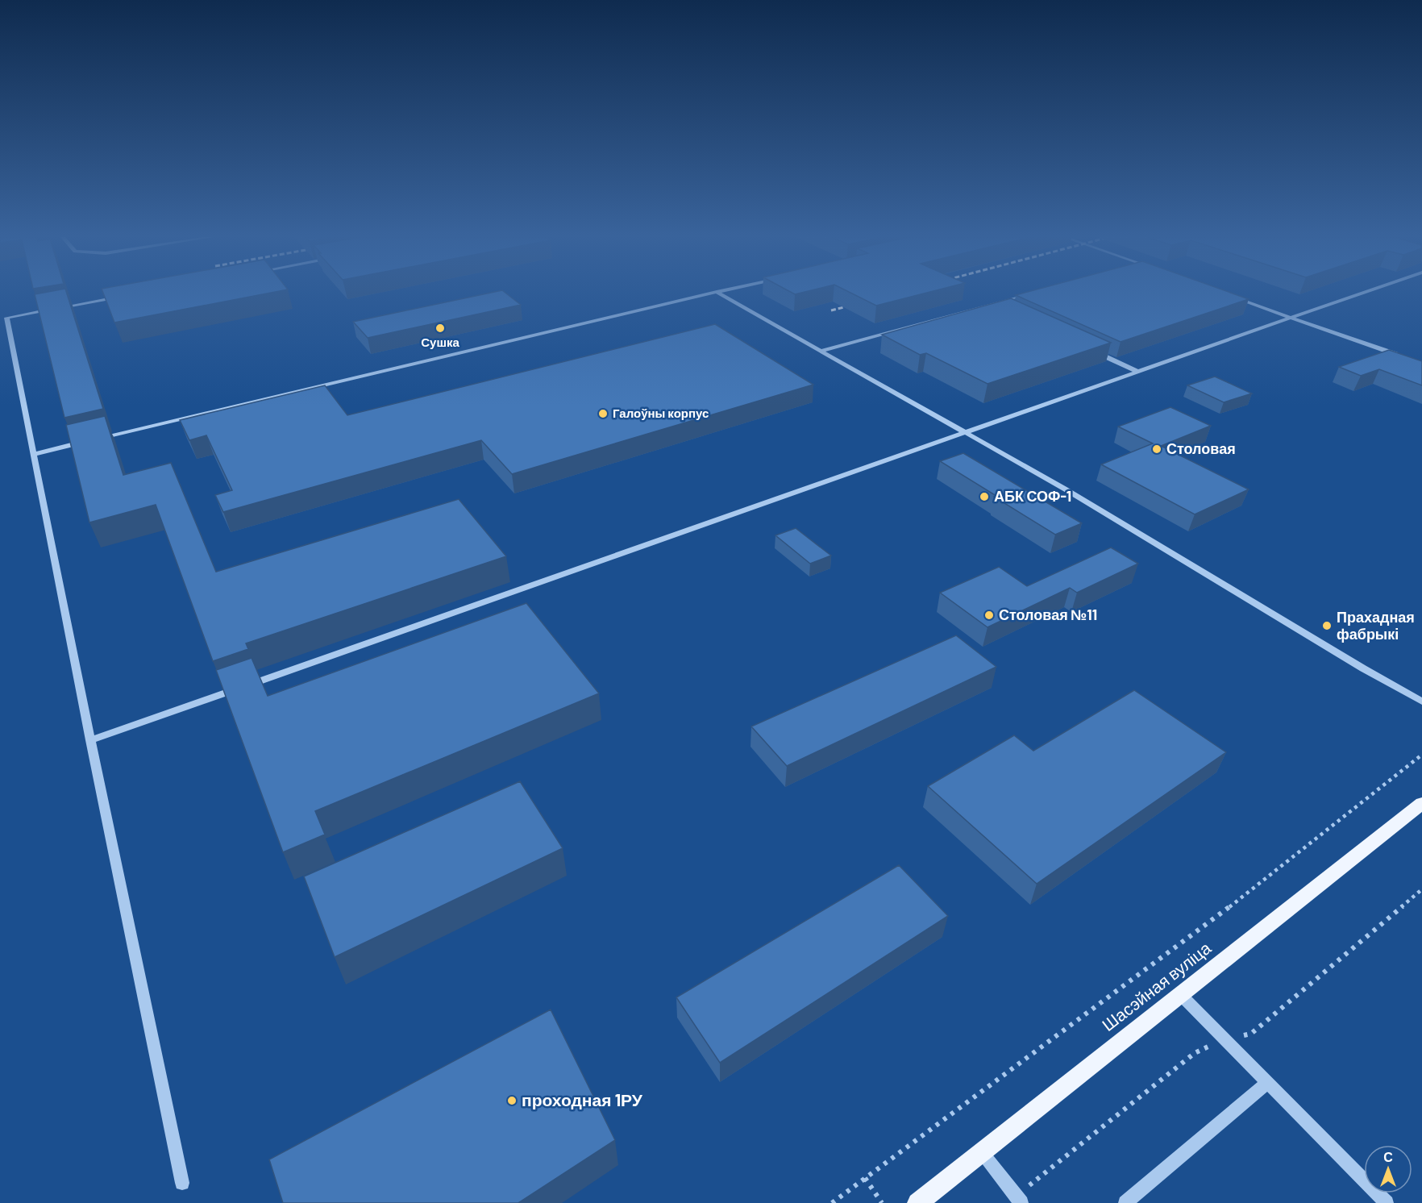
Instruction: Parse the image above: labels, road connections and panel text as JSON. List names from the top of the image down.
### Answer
{
  "streets": {
    "main road": ["Шасэйная вуліца"]
  },
  "places": [
    "Сушка",
    "Галоўны корпус",
    "Столовая",
    "АБК СОФ-1",
    "Столовая №11",
    "Прахадная фабрыкі",
    "проходная 1РУ"
  ],
  "north": "top"
}
